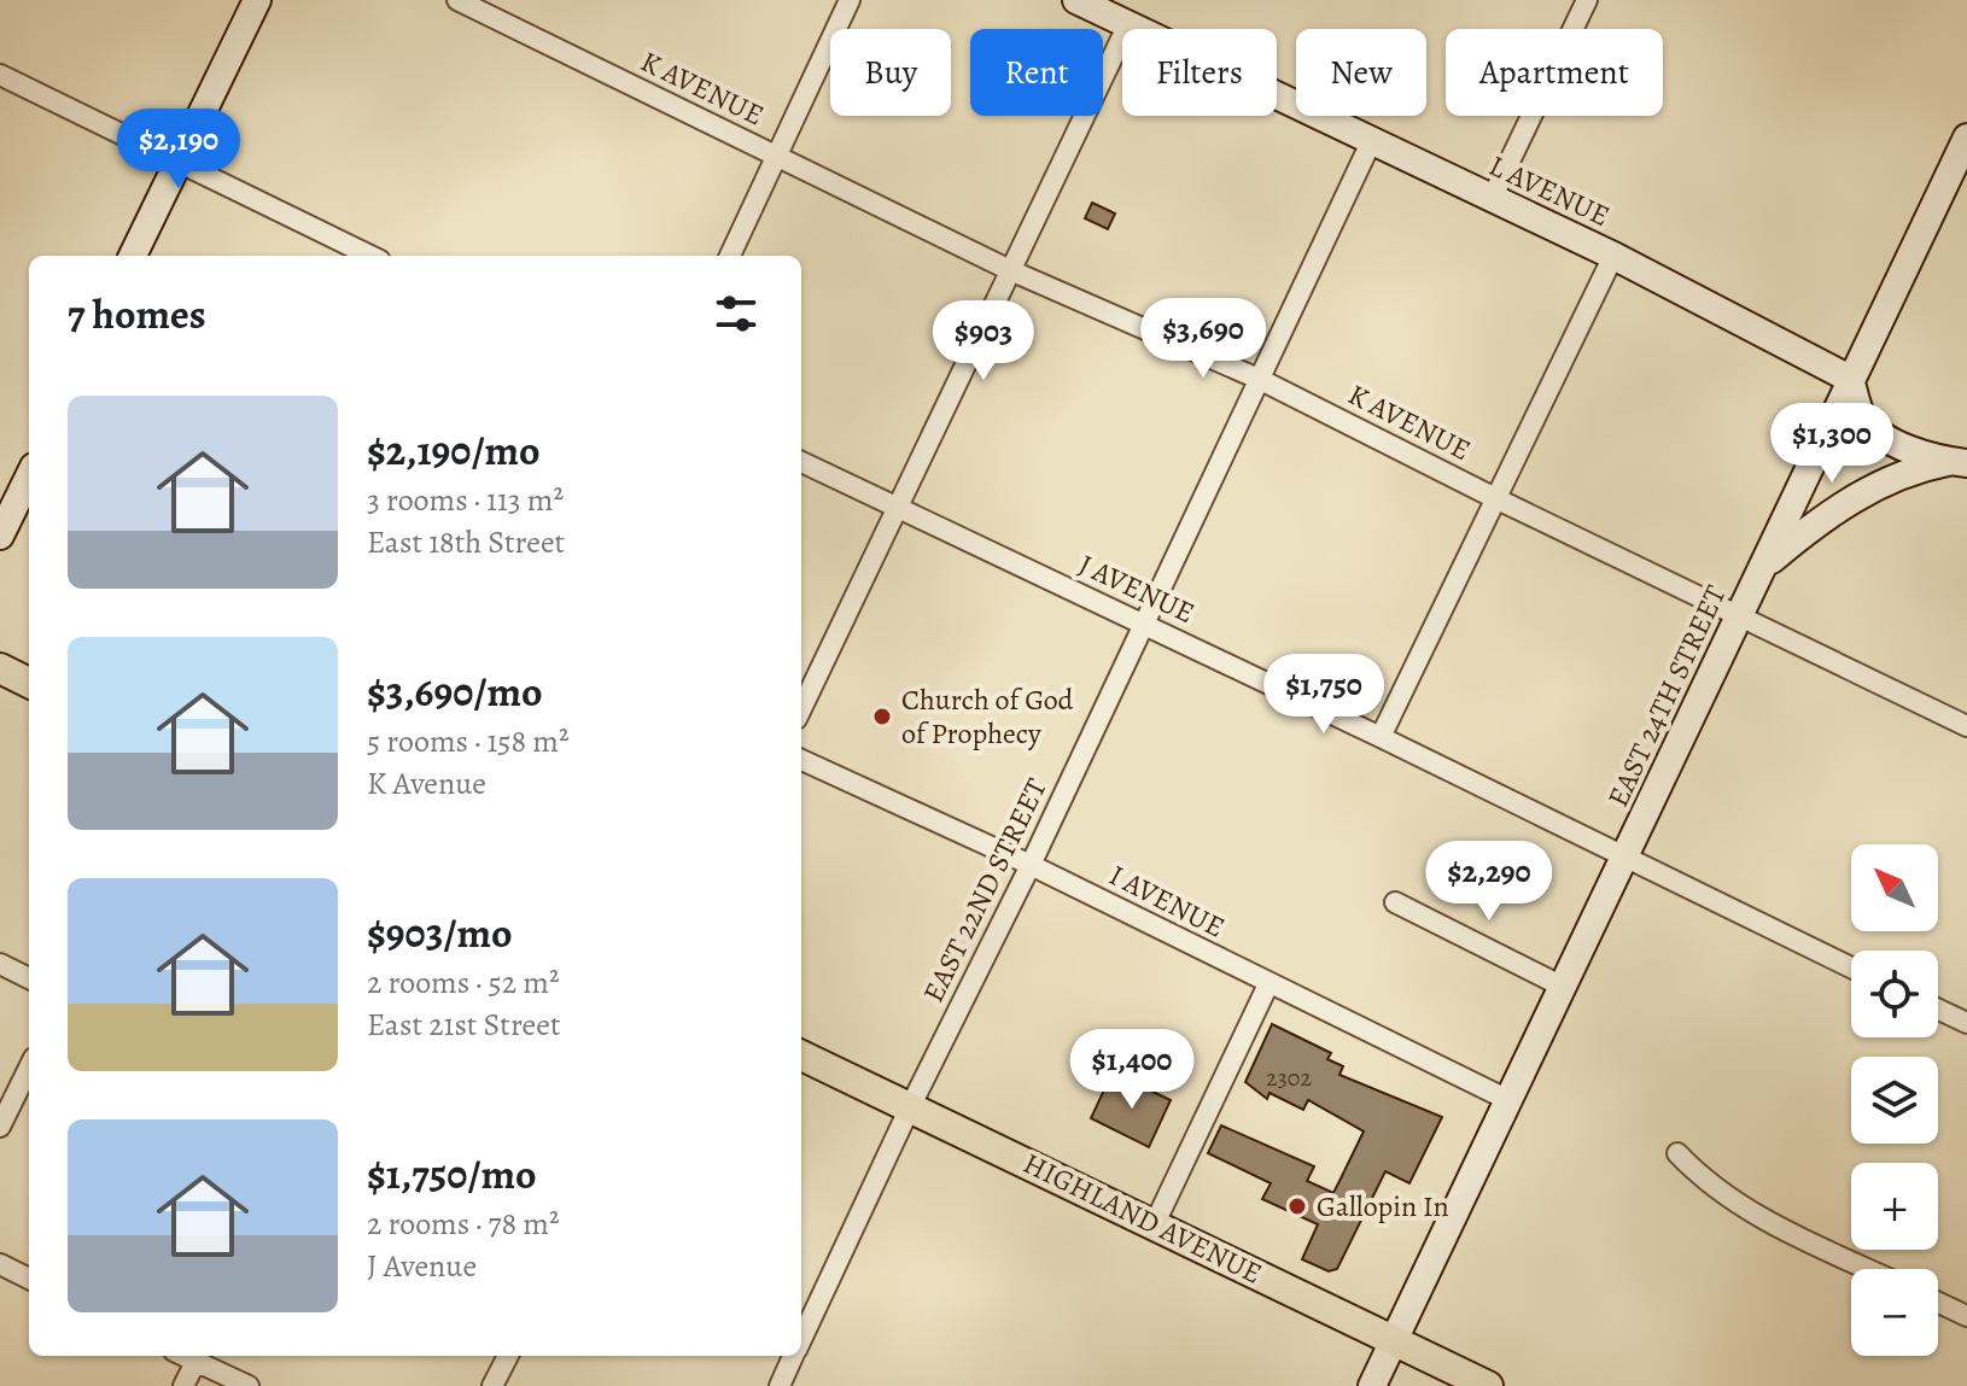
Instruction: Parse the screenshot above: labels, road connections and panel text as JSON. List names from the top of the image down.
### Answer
{
  "streets": {
    "main road": ["HIGHLAND AVENUE"],
    "street": [
      "K AVENUE",
      "L AVENUE",
      "J AVENUE",
      "EAST 24TH STREET",
      "EAST 22ND STREET",
      "I AVENUE"
    ]
  },
  "crossings": [
    ["K AVENUE", "EAST 24TH STREET"],
    ["K AVENUE", "EAST 22ND STREET"],
    ["L AVENUE", "EAST 24TH STREET"],
    ["L AVENUE", "EAST 22ND STREET"],
    ["J AVENUE", "EAST 24TH STREET"],
    ["J AVENUE", "EAST 22ND STREET"],
    ["EAST 24TH STREET", "I AVENUE"],
    ["EAST 24TH STREET", "HIGHLAND AVENUE"],
    ["EAST 22ND STREET", "I AVENUE"],
    ["EAST 22ND STREET", "HIGHLAND AVENUE"]
  ],
  "places": ["Church of God of Prophecy", "Gallopin In"],
  "house_numbers": ["2302"],
  "north": "top left",
  "page": {
    "chip": [
      "Buy",
      "Rent",
      "Filters",
      "New",
      "Apartment"
    ],
    "price": [
      "$2,190",
      "$3,690",
      "$903",
      "$1,300",
      "$1,750",
      "$2,290",
      "$1,400"
    ],
    "heading": "7 homes",
    "list": [
      {
        "name": "$2,190/mo",
        "note": "3 rooms · 113 m² · East 18th Street"
      },
      {
        "name": "$3,690/mo",
        "note": "5 rooms · 158 m² · K Avenue"
      },
      {
        "name": "$903/mo",
        "note": "2 rooms · 52 m² · East 21st Street"
      },
      {
        "name": "$1,750/mo",
        "note": "2 rooms · 78 m² · J Avenue"
      }
    ],
    "map_buttons": ["+", "−"]
  }
}
